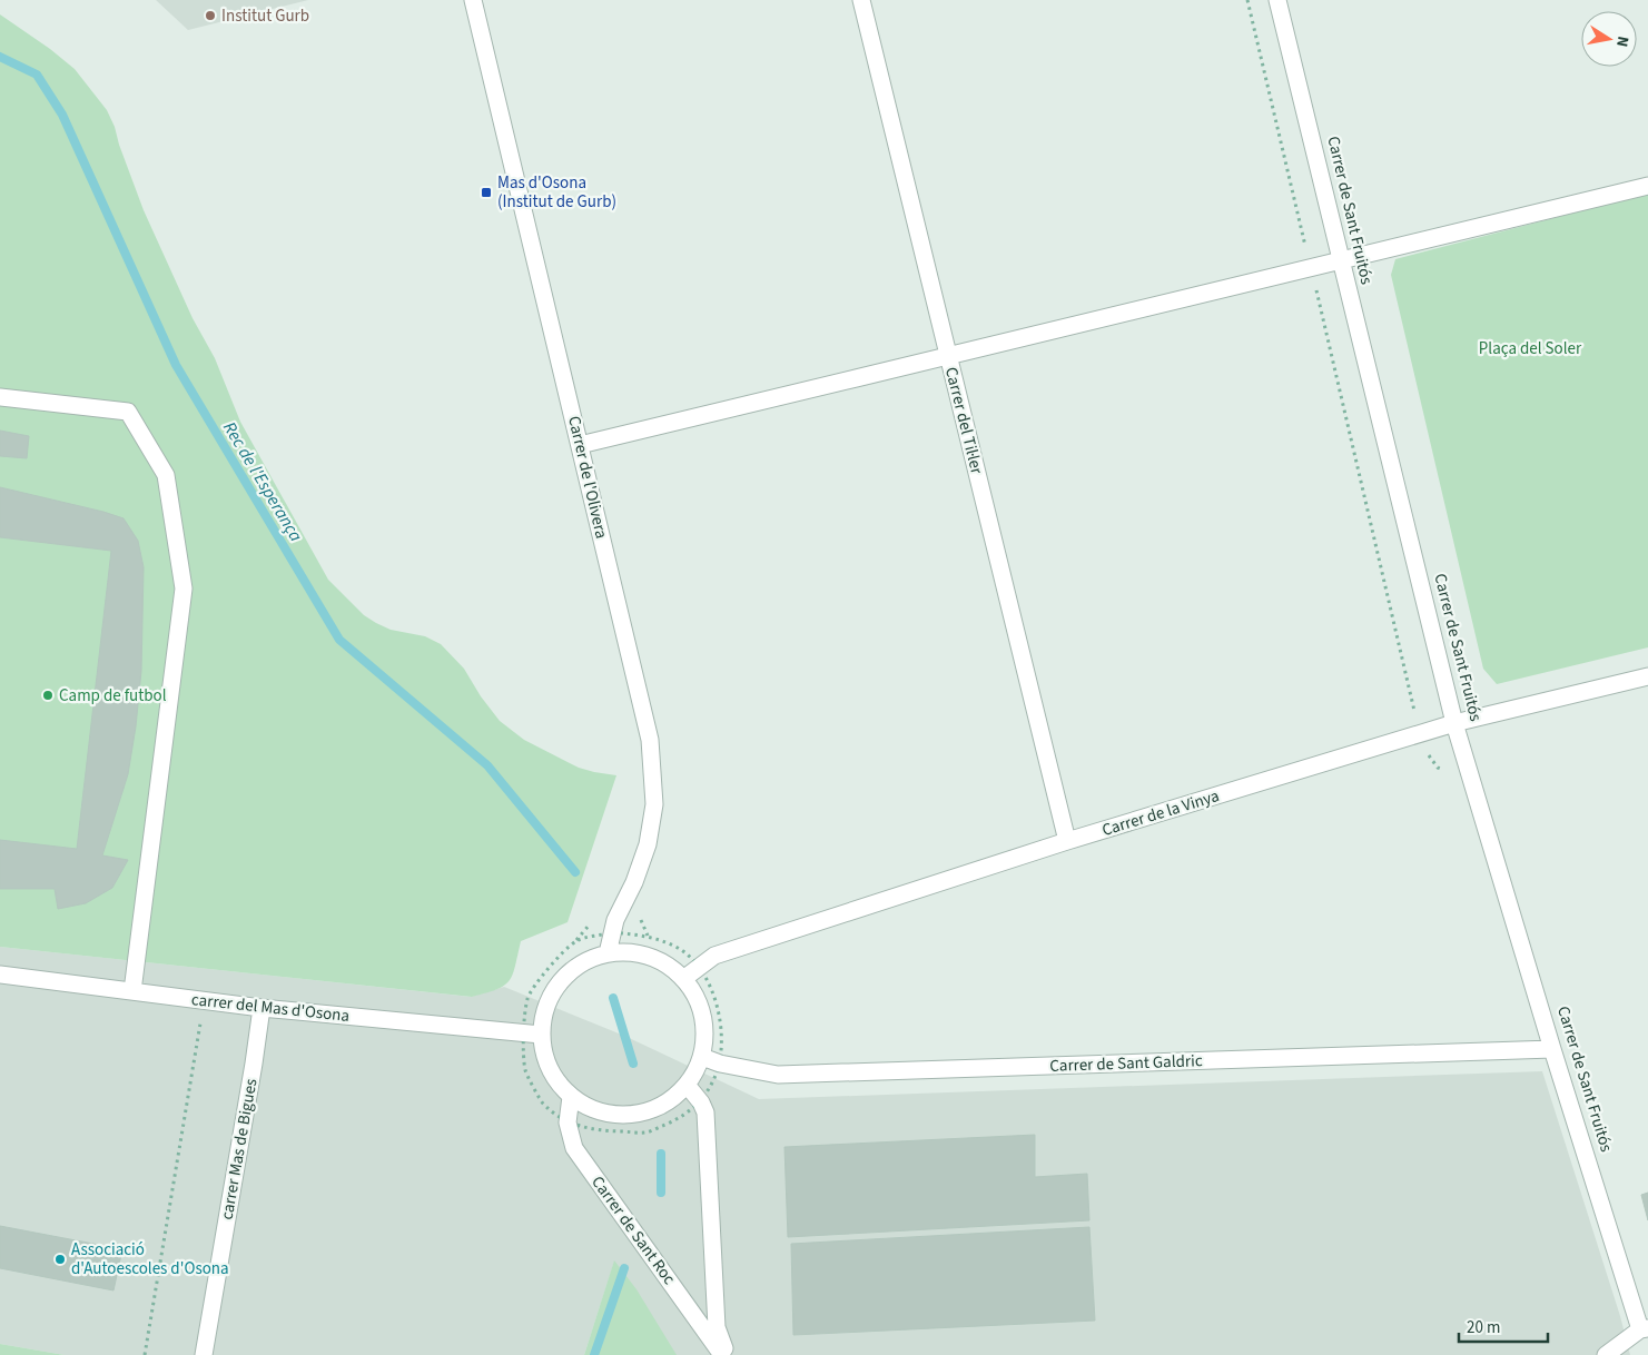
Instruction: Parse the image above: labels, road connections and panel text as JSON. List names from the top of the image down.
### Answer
{
  "streets": {
    "street": [
      "Carrer de Sant Fruitós",
      "Carrer del Til·ler",
      "Carrer de l'Olivera",
      "Carrer de la Vinya",
      "carrer del Mas d'Osona",
      "Carrer de Sant Galdric",
      "carrer Mas de Bigues",
      "Carrer de Sant Roc"
    ]
  },
  "crossings": [
    ["Carrer de Sant Fruitós", "Carrer de la Vinya"],
    ["Carrer de Sant Fruitós", "Carrer de Sant Galdric"],
    ["Carrer del Til·ler", "Carrer de la Vinya"],
    ["Carrer de l'Olivera", "Carrer de la Vinya"],
    ["Carrer de l'Olivera", "carrer del Mas d'Osona"],
    ["Carrer de l'Olivera", "Carrer de Sant Galdric"],
    ["Carrer de l'Olivera", "Carrer de Sant Roc"],
    ["Carrer de la Vinya", "carrer del Mas d'Osona"],
    ["Carrer de la Vinya", "Carrer de Sant Galdric"],
    ["Carrer de la Vinya", "Carrer de Sant Roc"],
    ["carrer del Mas d'Osona", "Carrer de Sant Galdric"],
    ["carrer del Mas d'Osona", "carrer Mas de Bigues"],
    ["carrer del Mas d'Osona", "Carrer de Sant Roc"],
    ["Carrer de Sant Galdric", "Carrer de Sant Roc"]
  ],
  "water": ["Rec de l'Esperança"],
  "parks": ["Plaça del Soler"],
  "places": {
    "other": ["Institut Gurb", "Camp de futbol", "Associació d'Autoescoles d'Osona"],
    "transit": ["Mas d'Osona (Institut de Gurb)"]
  },
  "scale_bar": "20 m",
  "north": "right"
}
